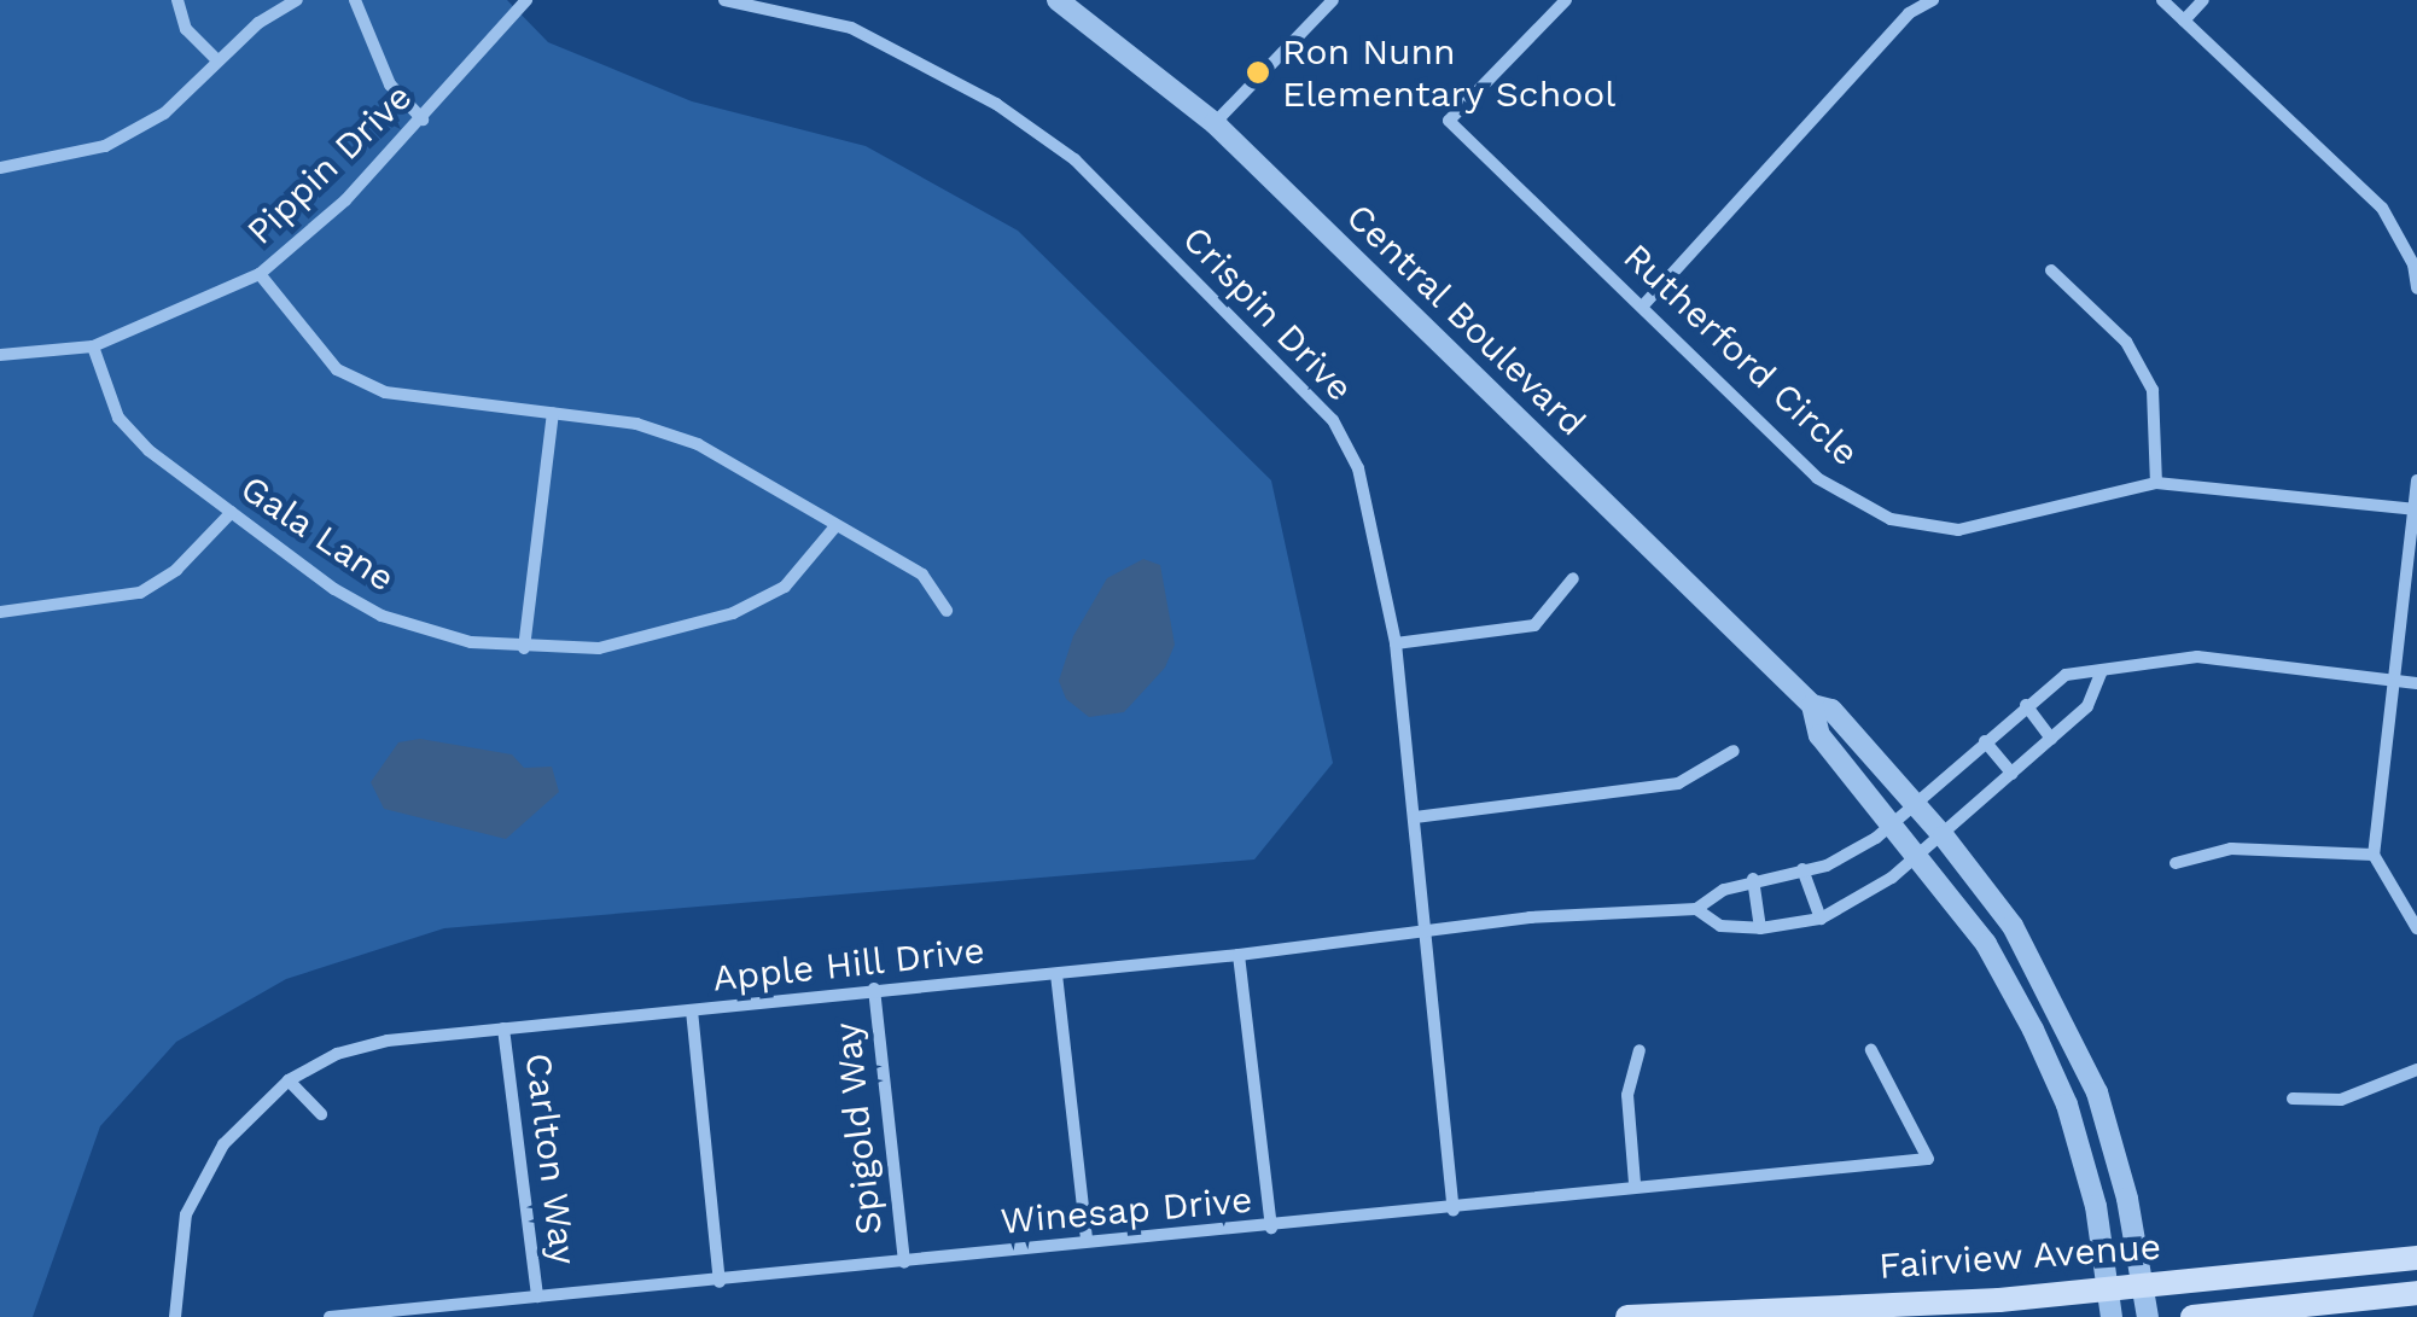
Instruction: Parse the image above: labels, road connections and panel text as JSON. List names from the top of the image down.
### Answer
{
  "streets": {
    "main road": ["Fairview Avenue"],
    "street": [
      "Pippin Drive",
      "Crispin Drive",
      "Central Boulevard",
      "Rutherford Circle",
      "Gala Lane",
      "Apple Hill Drive",
      "Spigold Way",
      "Carlton Way",
      "Winesap Drive"
    ]
  },
  "crossings": [
    ["Pippin Drive", "Gala Lane"],
    ["Crispin Drive", "Apple Hill Drive"],
    ["Crispin Drive", "Winesap Drive"],
    ["Central Boulevard", "Apple Hill Drive"],
    ["Central Boulevard", "Fairview Avenue"],
    ["Apple Hill Drive", "Spigold Way"],
    ["Apple Hill Drive", "Carlton Way"],
    ["Spigold Way", "Winesap Drive"],
    ["Carlton Way", "Winesap Drive"]
  ],
  "places": ["Ron Nunn Elementary School"]
}
